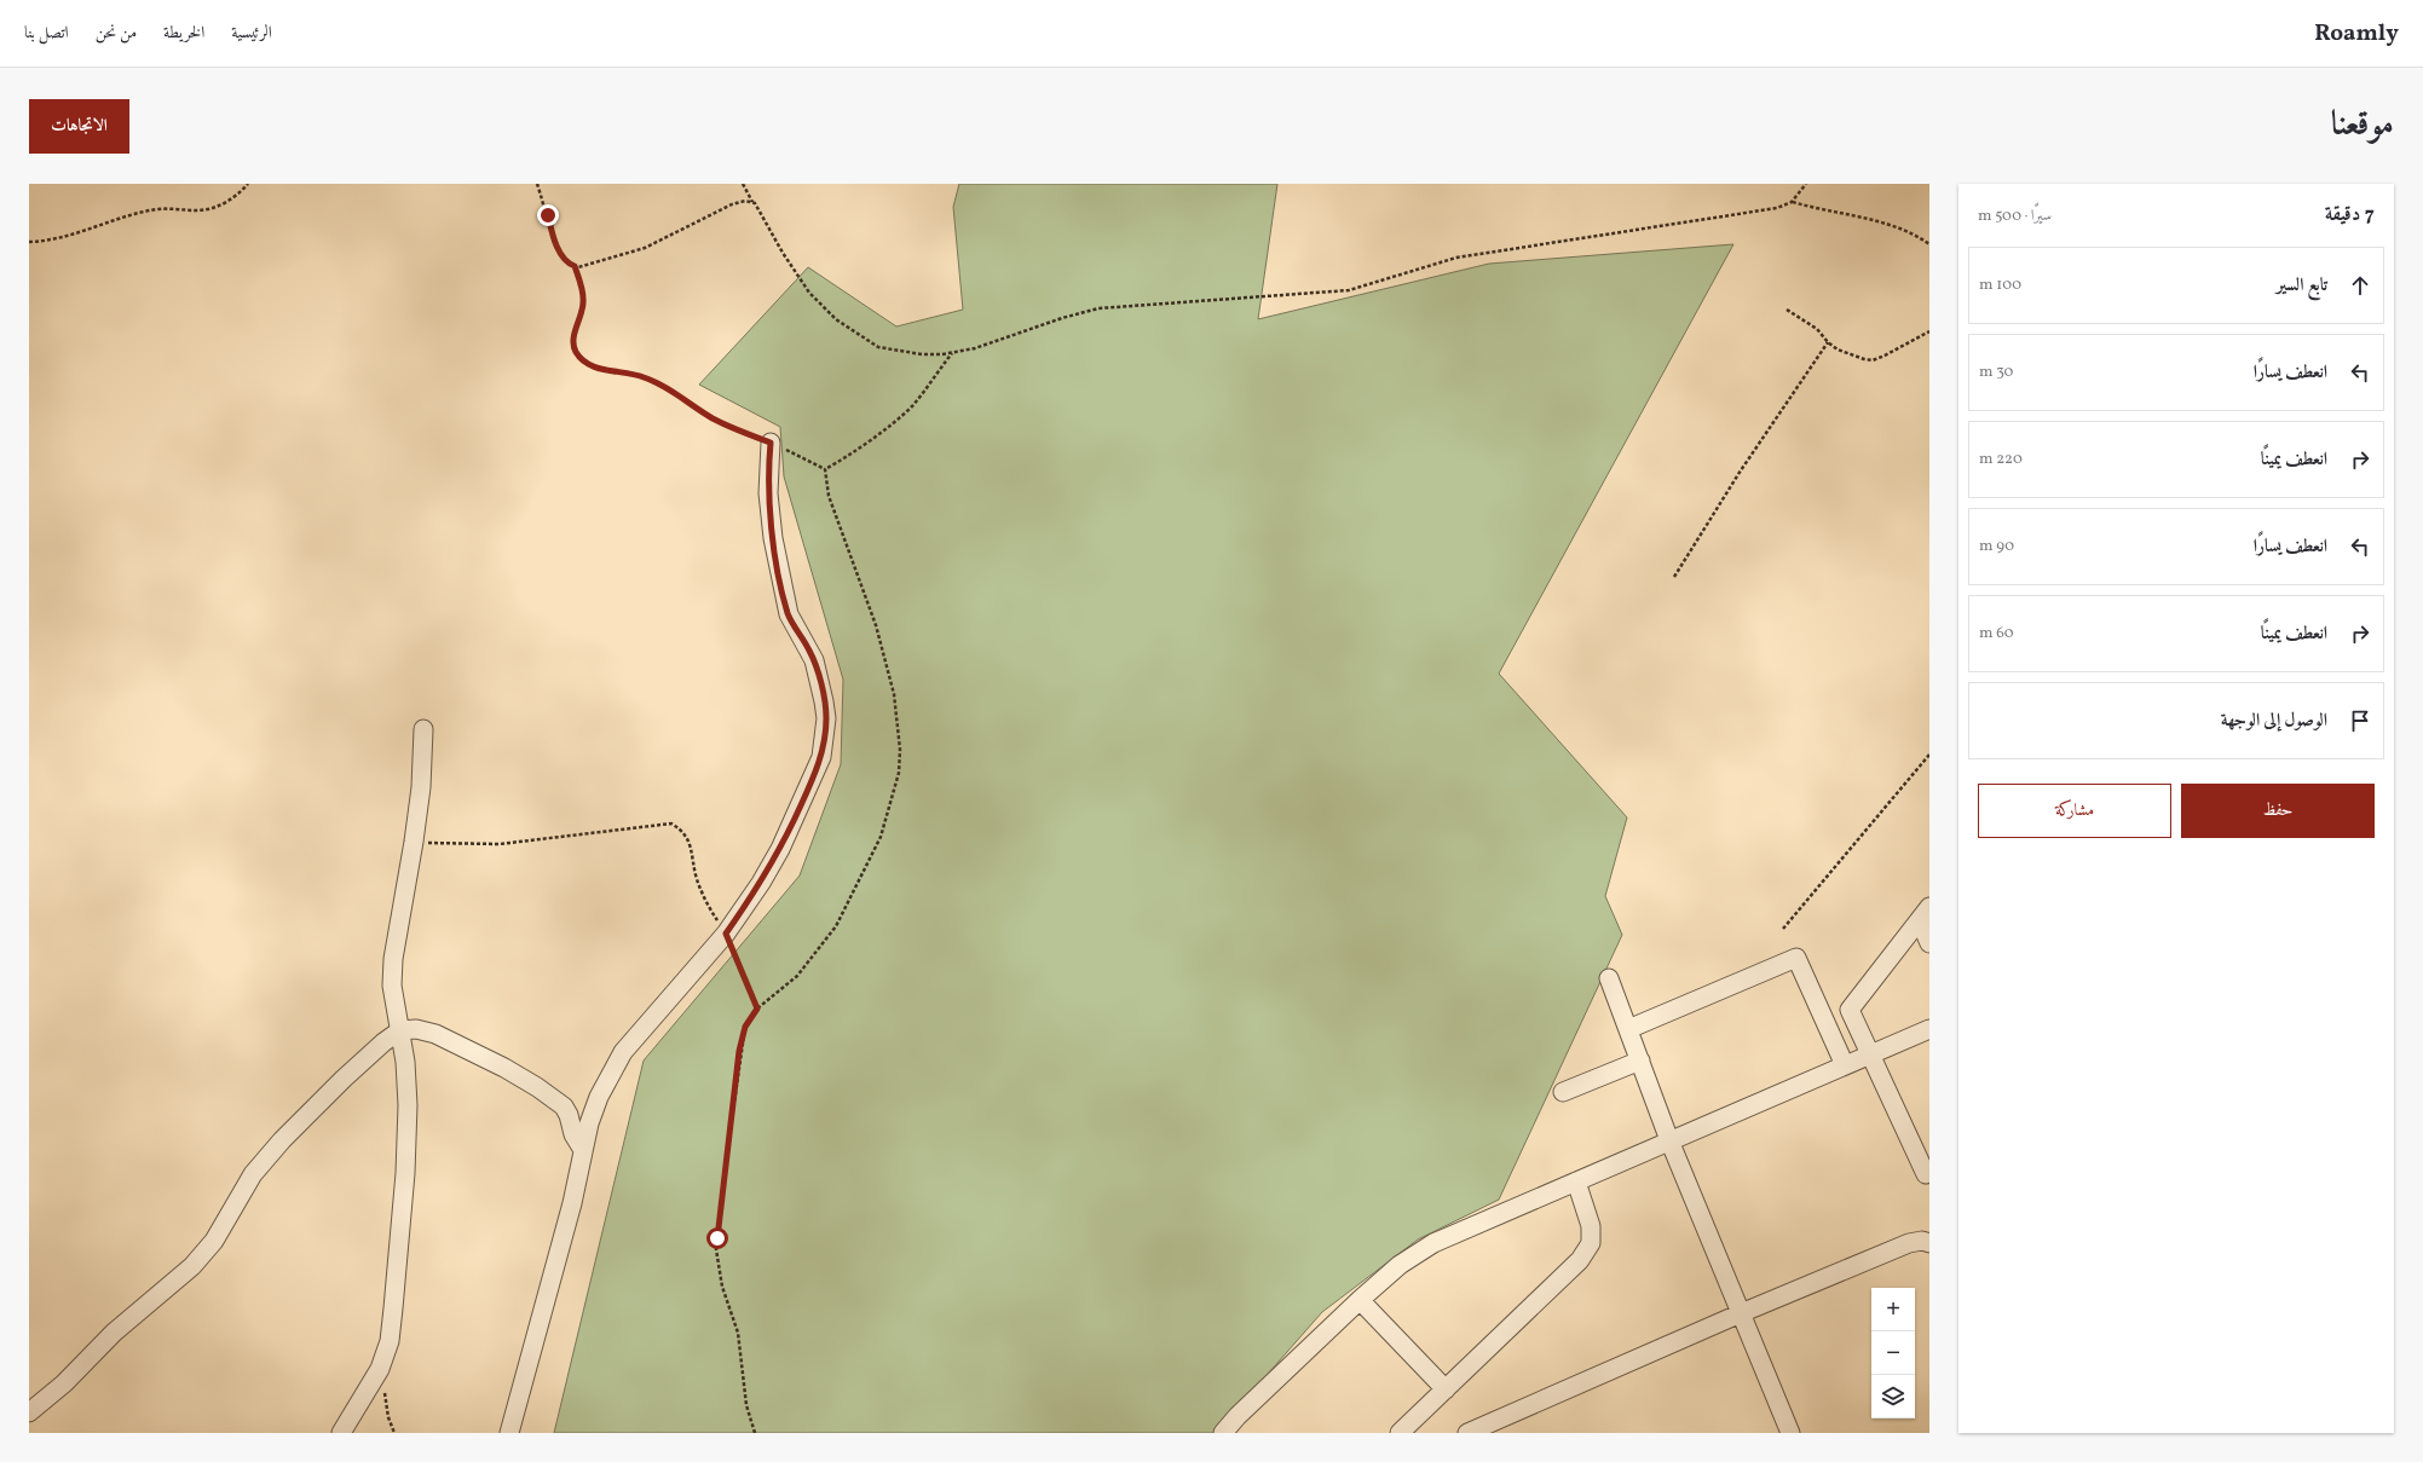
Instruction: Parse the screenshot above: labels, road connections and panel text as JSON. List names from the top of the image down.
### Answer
{
  "page": {
    "header": "Roamly",
    "nav": [
      "الرئيسية",
      "الخريطة",
      "من نحن",
      "اتصل بنا"
    ],
    "title": "موقعنا",
    "buttons": [
      "الاتجاهات",
      ["حفظ", "مشاركة"]
    ],
    "heading": ["7 دقيقة", "سيرًا · 500 m"],
    "list": [
      ["تابع السير", "100 m"],
      ["انعطف يسارًا", "30 m"],
      ["انعطف يمينًا", "220 m"],
      ["انعطف يسارًا", "90 m"],
      ["انعطف يمينًا", "60 m"],
      "الوصول إلى الوجهة"
    ],
    "map_buttons": ["+", "−"]
  }
}
